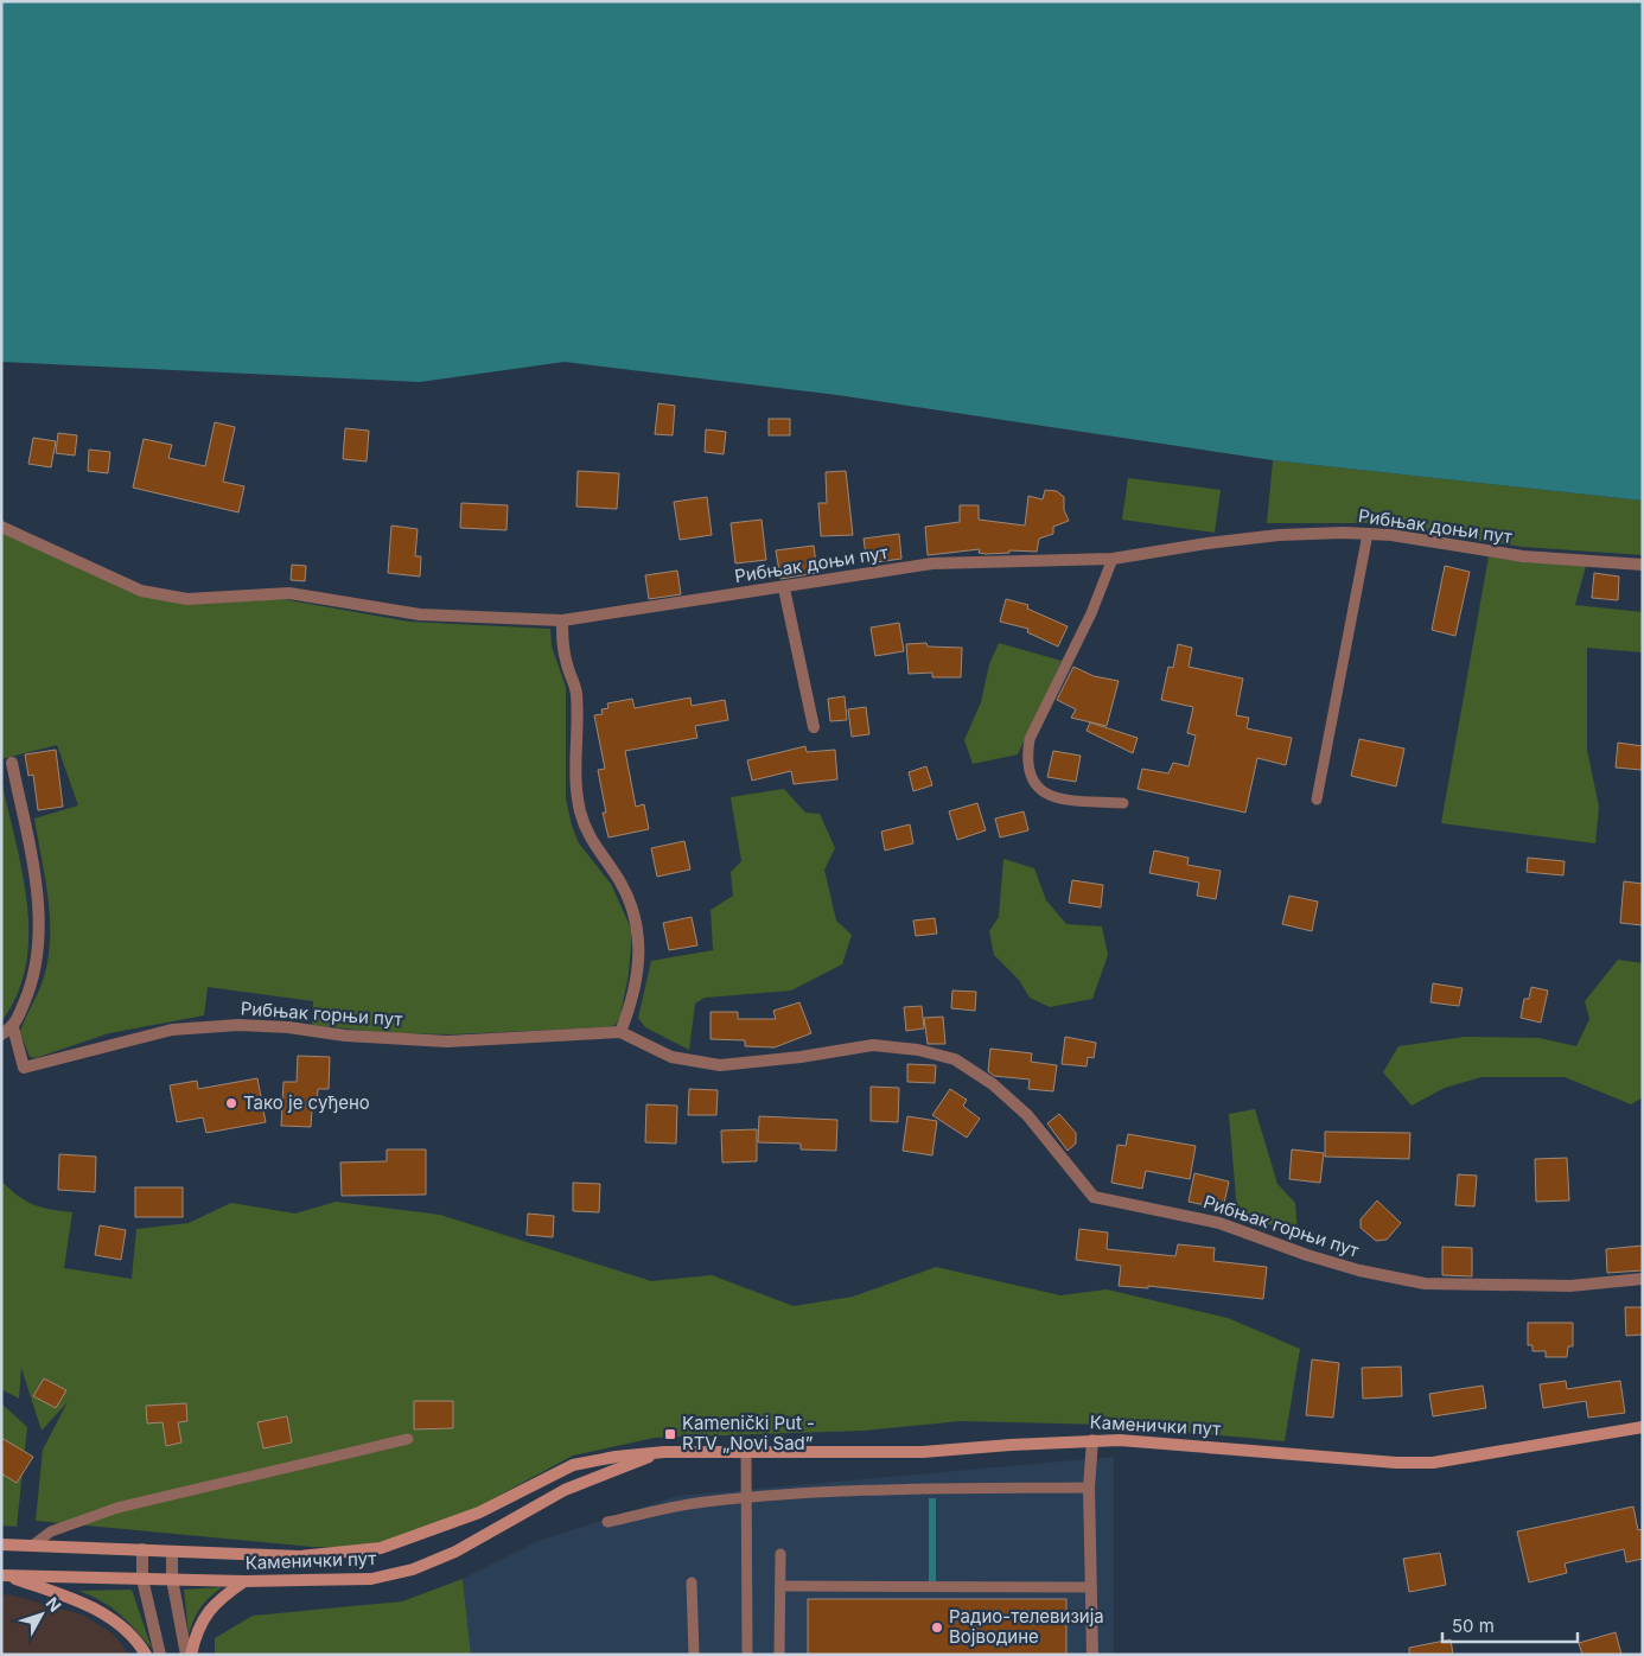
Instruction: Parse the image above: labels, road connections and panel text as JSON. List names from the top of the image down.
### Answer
{
  "streets": {
    "main road": ["Каменички пут"],
    "street": ["Рибњак доњи пут", "Рибњак горњи пут"]
  },
  "places": {
    "other": ["Тако је суђено", "Радио-телевизија Војводине"],
    "transit": ["Kamenički Put - RTV „Novi Sad”"]
  },
  "scale_bar": "50 m",
  "north": "top right"
}
